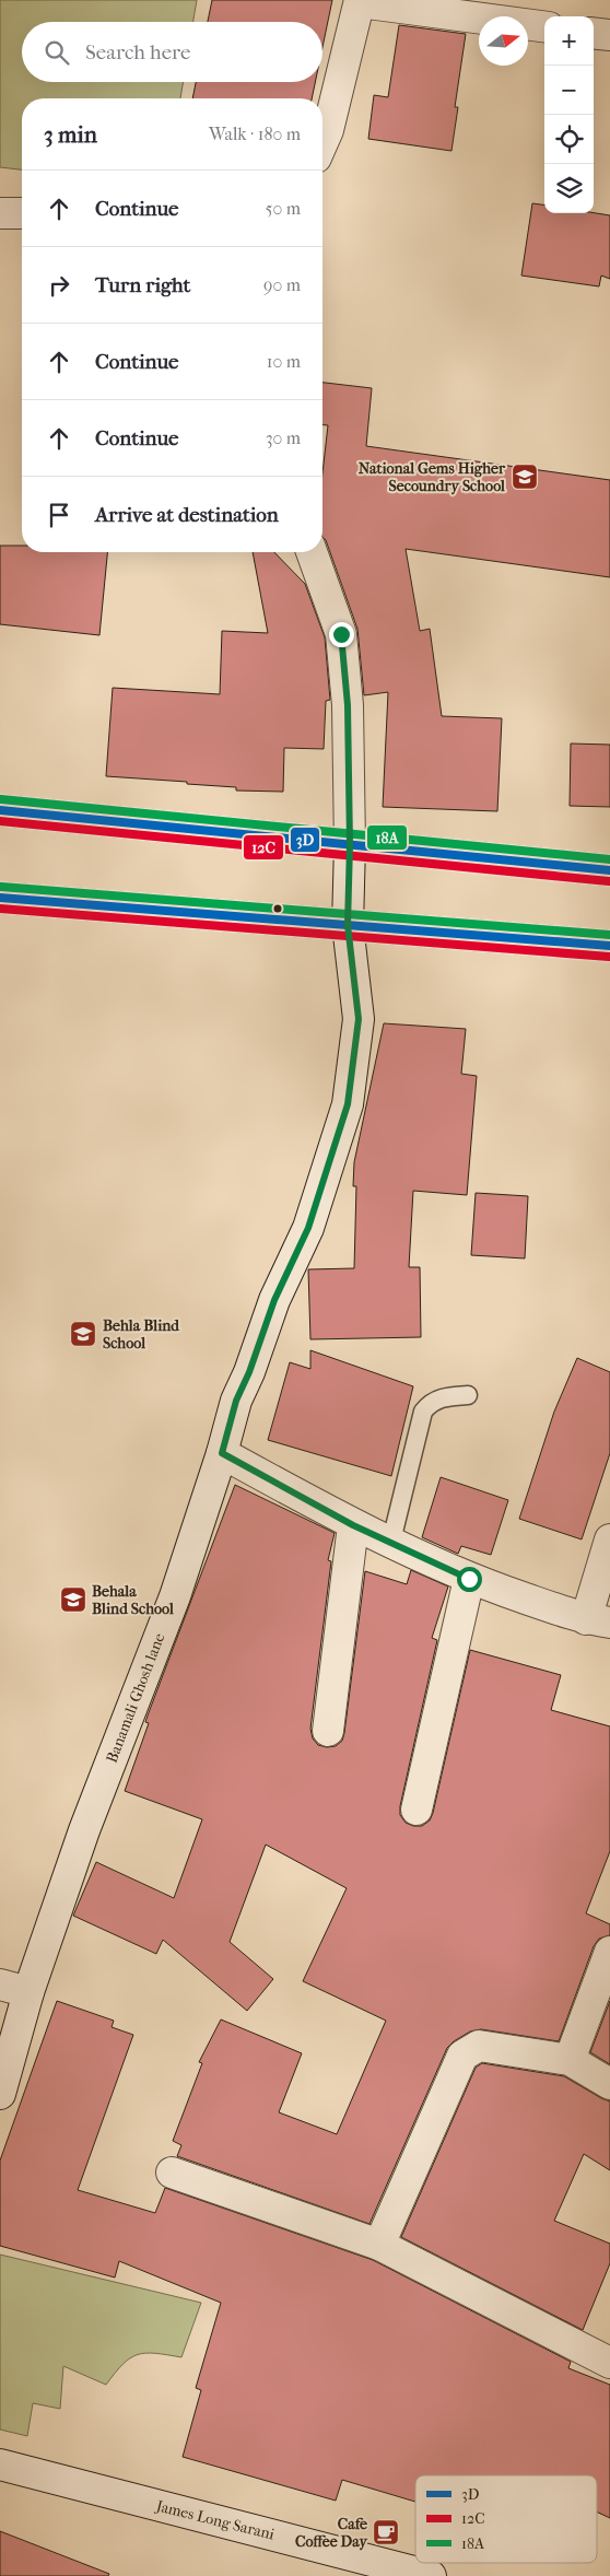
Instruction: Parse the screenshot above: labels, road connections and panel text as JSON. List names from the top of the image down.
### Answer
{
  "streets": {
    "street": ["Banamali Ghosh lane", "James Long Sarani"]
  },
  "places": {
    "school or university": ["National Gems Higher Secoundry School", "Behla Blind School", "Behala Blind School"],
    "cafe": ["Cafe Coffee Day"]
  },
  "lines": ["transit line 18A", "transit line 3D", "transit line 12C"],
  "legend": ["3D", "12C", "18A"],
  "north": "right",
  "page": {
    "map_buttons": ["+", "−"],
    "search": "Search here",
    "heading": ["3 min", "Walk · 180 m"],
    "list": [
      ["Continue", "50 m"],
      ["Turn right", "90 m"],
      ["Continue", "10 m"],
      ["Continue", "30 m"],
      "Arrive at destination"
    ]
  }
}
